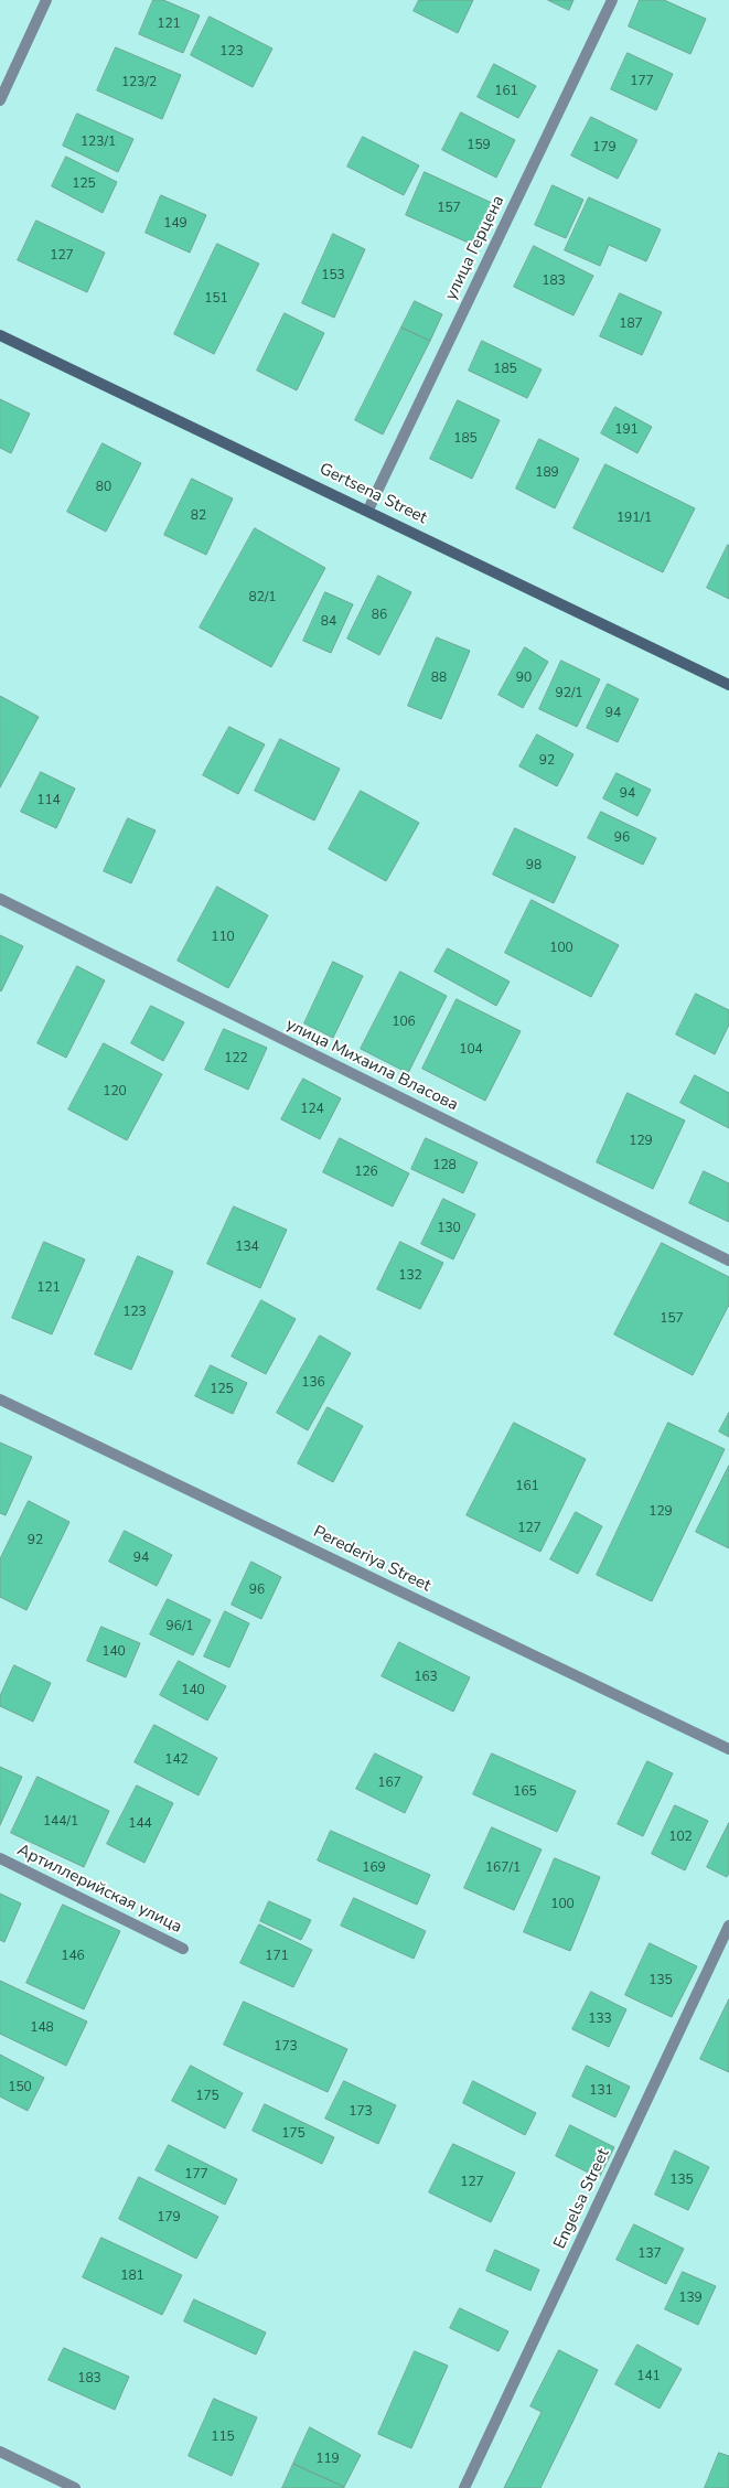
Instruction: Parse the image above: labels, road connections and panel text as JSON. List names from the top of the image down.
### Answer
{
  "streets": {
    "street": [
      "улица Герцена",
      "Gertsena Street",
      "улица Михаила Власова",
      "Perederiya Street",
      "Артиллерийская улица",
      "Engelsa Street"
    ]
  },
  "crossings": [
    ["улица Герцена", "Gertsena Street"]
  ],
  "house_numbers": [
    "121",
    "123",
    "177",
    "123/2",
    "161",
    "123/1",
    "159",
    "179",
    "125",
    "157",
    "149",
    "127",
    "153",
    "183",
    "151",
    "187",
    "185",
    "191",
    "185",
    "189",
    "80",
    "82",
    "191/1",
    "82/1",
    "86",
    "84",
    "88",
    "90",
    "92/1",
    "94",
    "92",
    "94",
    "114",
    "96",
    "98",
    "110",
    "100",
    "106",
    "104",
    "122",
    "120",
    "124",
    "129",
    "128",
    "126",
    "130",
    "134",
    "132",
    "121",
    "123",
    "157",
    "136",
    "125",
    "161",
    "129",
    "127",
    "92",
    "94",
    "96",
    "96/1",
    "140",
    "163",
    "140",
    "142",
    "167",
    "165",
    "144/1",
    "144",
    "102",
    "169",
    "167/1",
    "100",
    "146",
    "171",
    "135",
    "133",
    "148",
    "173",
    "150",
    "131",
    "175",
    "173",
    "175",
    "177",
    "135",
    "127",
    "179",
    "137",
    "181",
    "139",
    "141",
    "183",
    "115",
    "119"
  ]
}
